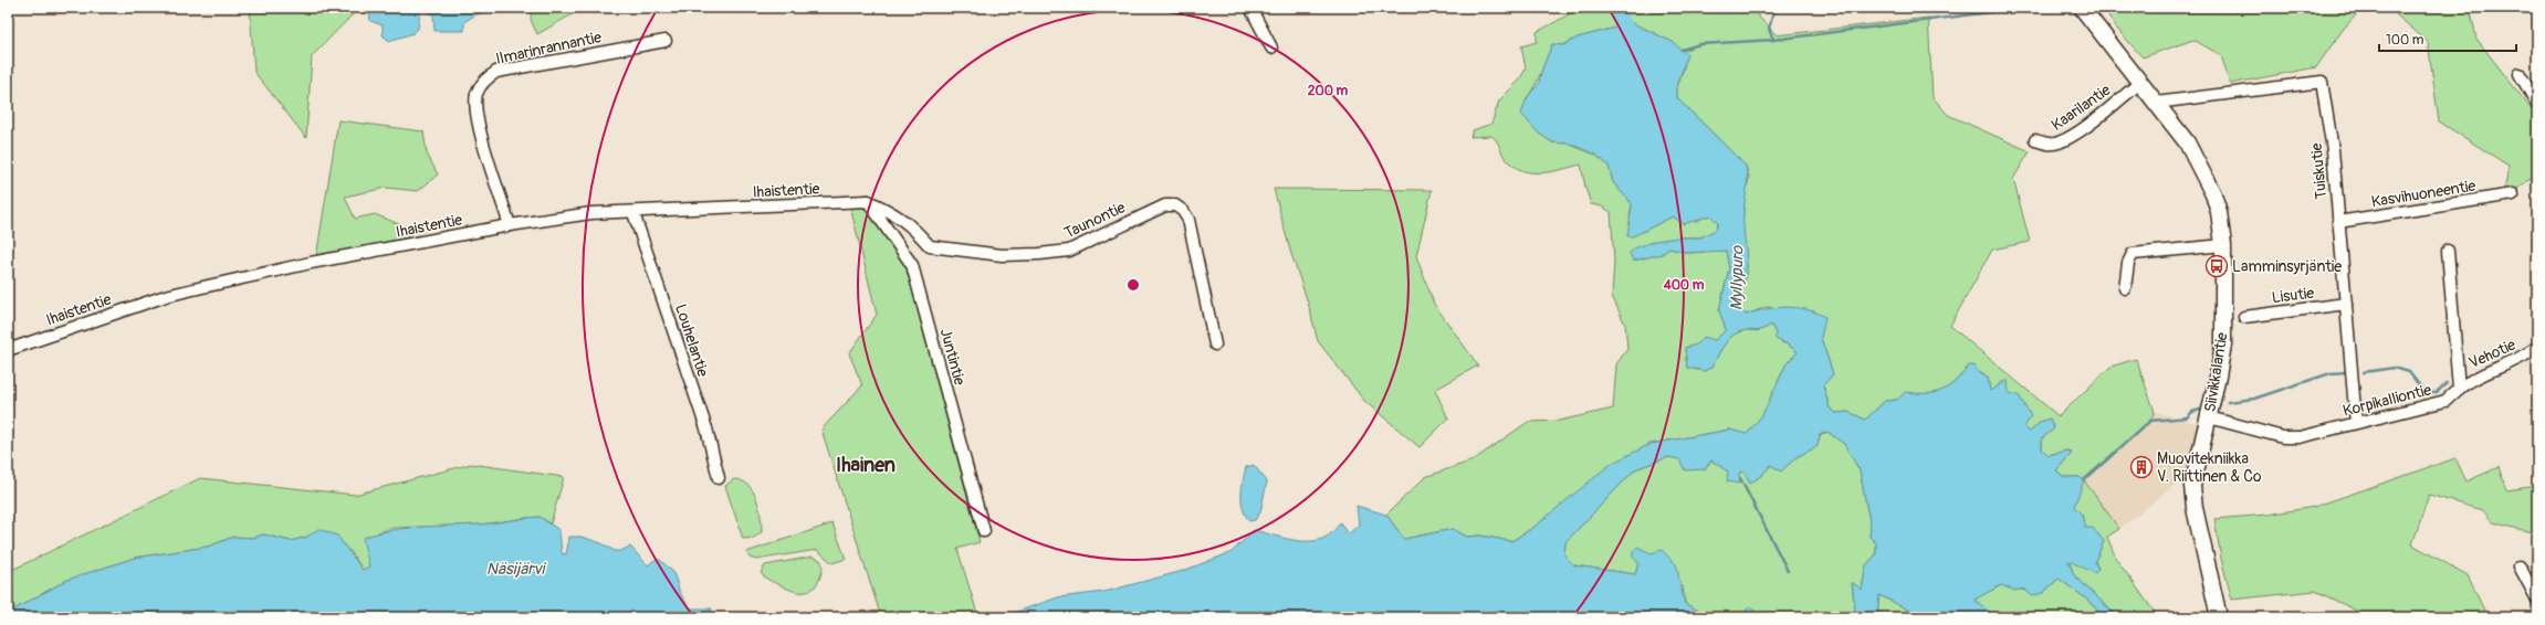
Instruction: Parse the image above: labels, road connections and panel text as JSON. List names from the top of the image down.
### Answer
{
  "streets": {
    "main road": ["Siivikkalantie"],
    "street": [
      "Ilmarinrannantie",
      "Kaarilantie",
      "Tuiskutie",
      "Ihaistentie",
      "Kasvihuoneentie",
      "Taunontie",
      "Lisutie",
      "Louhelantie",
      "Vehotie",
      "Juntintie",
      "Korpikalliontie"
    ]
  },
  "crossings": [
    ["Ilmarinrannantie", "Ihaistentie"],
    ["Kaarilantie", "Siivikkalantie"],
    ["Tuiskutie", "Kasvihuoneentie"],
    ["Tuiskutie", "Lisutie"],
    ["Tuiskutie", "Siivikkalantie"],
    ["Tuiskutie", "Korpikalliontie"],
    ["Ihaistentie", "Taunontie"],
    ["Ihaistentie", "Louhelantie"],
    ["Ihaistentie", "Juntintie"],
    ["Taunontie", "Juntintie"],
    ["Vehotie", "Korpikalliontie"],
    ["Siivikkalantie", "Korpikalliontie"]
  ],
  "districts": ["Ihainen"],
  "water": ["Myllypuro", "Näsijärvi"],
  "places": {
    "bus stop": ["Lamminsyrjäntie"],
    "building": ["Muovitekniikka V. Riittinen & Co"]
  },
  "scale_bar": "100 m",
  "rings": ["200 m", "400 m"]
}
